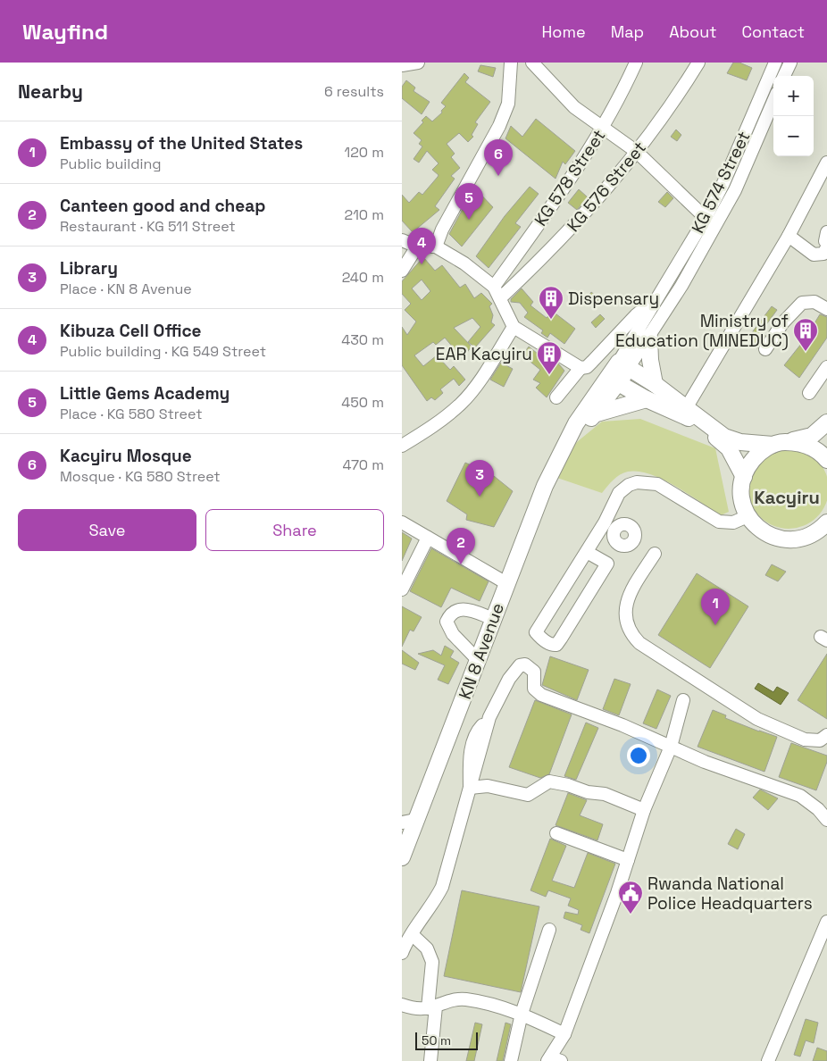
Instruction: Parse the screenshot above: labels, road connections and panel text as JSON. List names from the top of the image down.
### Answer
{
  "streets": {
    "main road": ["KN 8 Avenue"],
    "street": ["KG 578 Street", "KG 574 Street", "KG 576 Street"]
  },
  "districts": ["Kacyiru"],
  "places": {
    "building": ["Dispensary", "Ministry of Education (MINEDUC)", "EAR Kacyiru"],
    "public building": ["Rwanda National Police Headquarters"]
  },
  "scale_bar": "50 m",
  "page": {
    "header": "Wayfind",
    "nav": [
      "Home",
      "Map",
      "About",
      "Contact"
    ],
    "heading": ["Nearby", "6 results"],
    "map_buttons": ["+", "−"],
    "list": [
      {
        "mark": "1",
        "name": "Embassy of the United States",
        "note": "Public building",
        "value": "120 m"
      },
      {
        "mark": "2",
        "name": "Canteen good and cheap",
        "note": "Restaurant · KG 511 Street",
        "value": "210 m"
      },
      {
        "mark": "3",
        "name": "Library",
        "note": "Place · KN 8 Avenue",
        "value": "240 m"
      },
      {
        "mark": "4",
        "name": "Kibuza Cell Office",
        "note": "Public building · KG 549 Street",
        "value": "430 m"
      },
      {
        "mark": "5",
        "name": "Little Gems Academy",
        "note": "Place · KG 580 Street",
        "value": "450 m"
      },
      {
        "mark": "6",
        "name": "Kacyiru Mosque",
        "note": "Mosque · KG 580 Street",
        "value": "470 m"
      }
    ],
    "pins": [
      "6",
      "5",
      "4",
      "3",
      "2",
      "1"
    ],
    "buttons": ["Save", "Share"],
    "scale": "50 m"
  }
}
